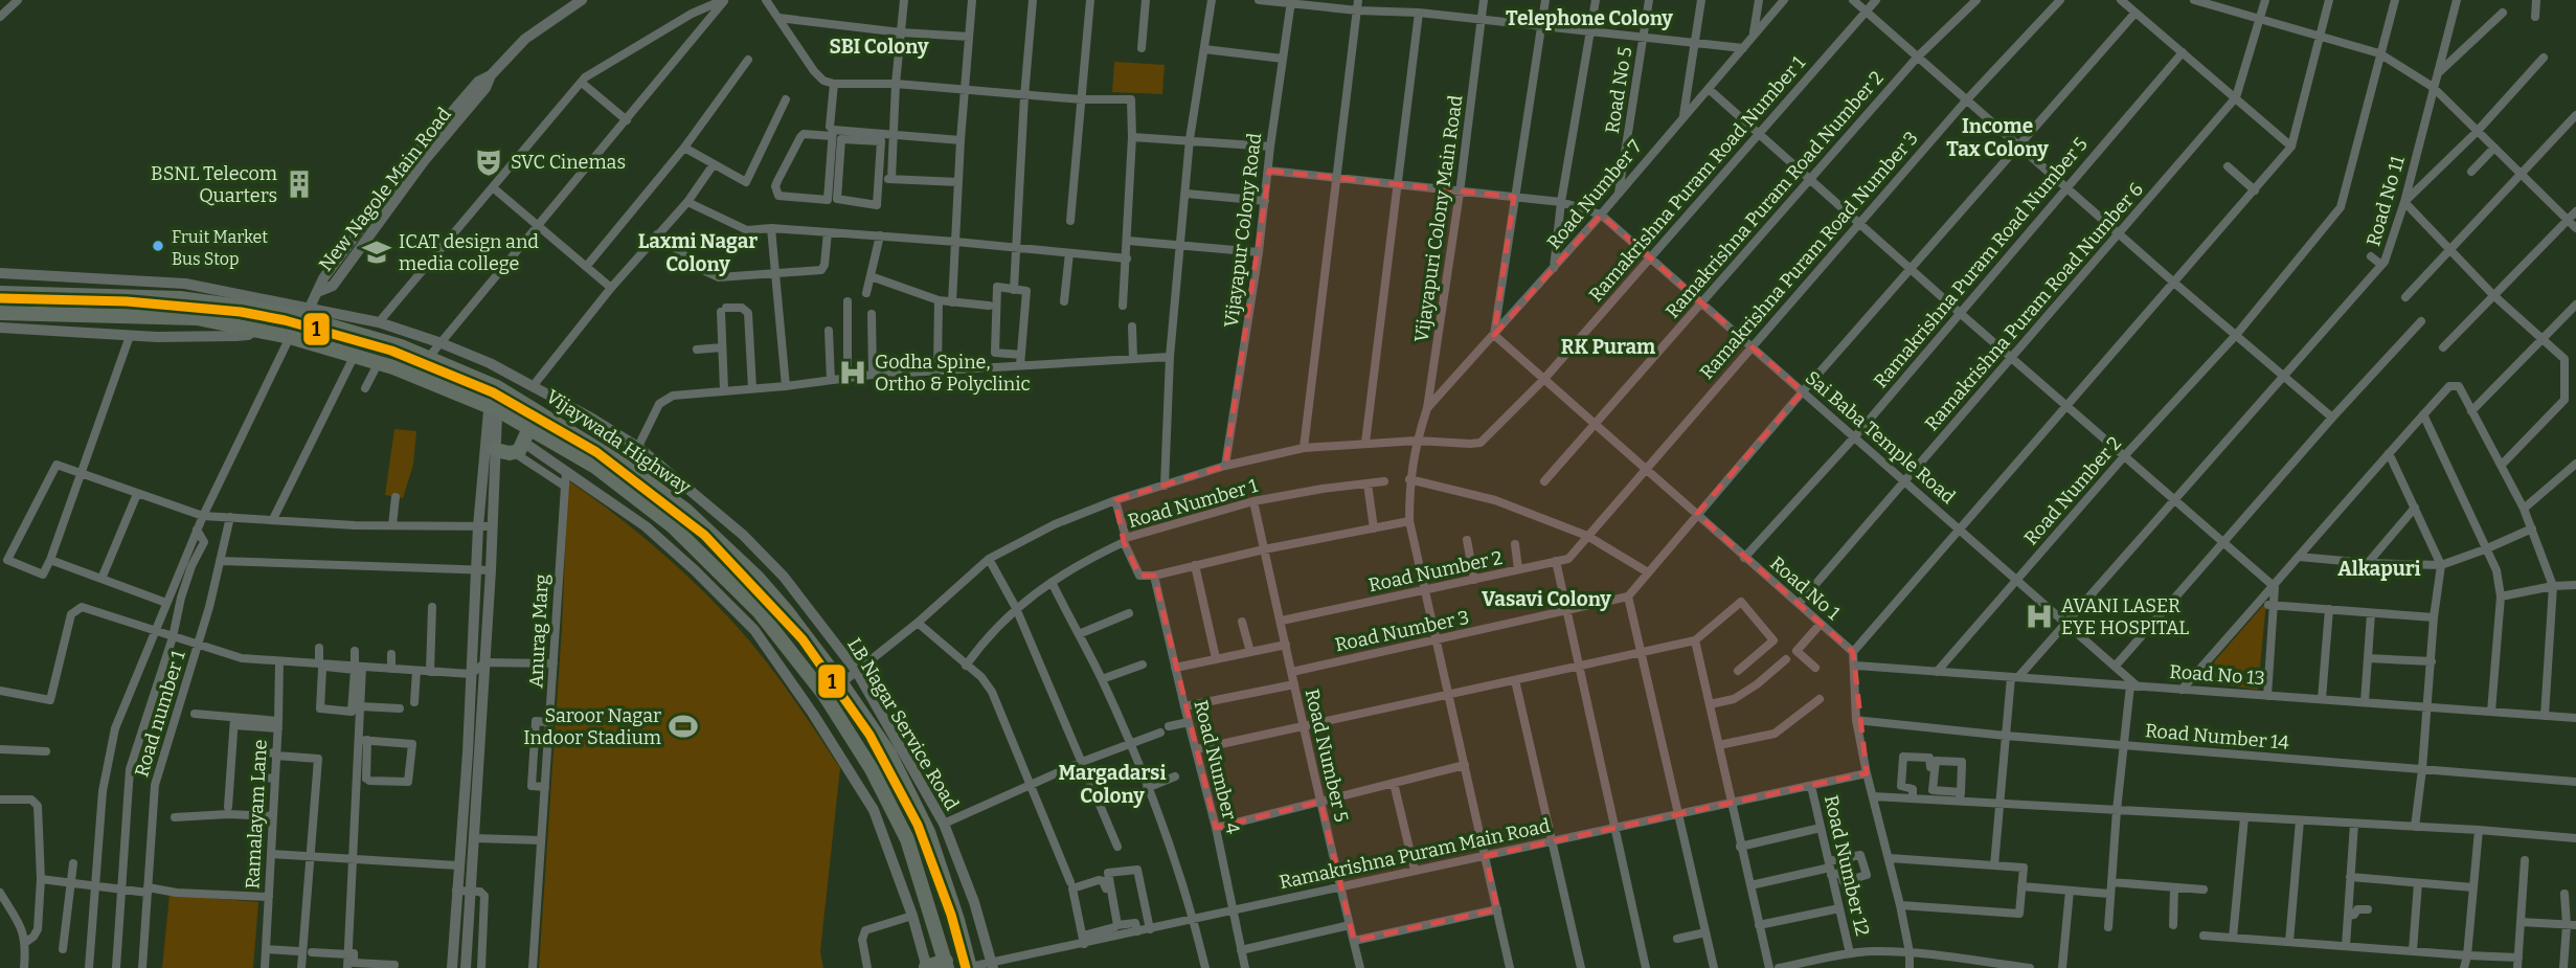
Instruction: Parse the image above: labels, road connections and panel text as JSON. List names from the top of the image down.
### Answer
{
  "streets": {
    "highway": ["Vijaywada Highway"],
    "street": [
      "Road No 5",
      "Ramakrishna Puram Road Number 1",
      "New Nagole Main Road",
      "Road Number 7",
      "Ramakrishna Puram Road Number 2",
      "Road No 11",
      "Vijayapuri Colony Main Road",
      "Vijayapur Colony Road",
      "Ramakrishna Puram Road Number 3",
      "Ramakrishna Puram Road Number 5",
      "Ramakrishna Puram Road Number 6",
      "Sai Baba Temple Road",
      "Road Number 2",
      "Road Number 1",
      "Road No 1",
      "Anurag Marg",
      "Road Number 3",
      "Road No 13",
      "Road number 1",
      "LB Nagar Service Road",
      "Road Number 14",
      "Road Number 5",
      "Road Number 4",
      "Ramalayam Lane",
      "Ramakrishna Puram Main Road",
      "Road Number 12"
    ]
  },
  "crossings": [
    ["Road No 5", "Road Number 7"],
    ["Ramakrishna Puram Road Number 1", "Vijayapuri Colony Main Road"],
    ["Ramakrishna Puram Road Number 1", "Vijayapur Colony Road"],
    ["Ramakrishna Puram Road Number 1", "Sai Baba Temple Road"],
    ["Ramakrishna Puram Road Number 1", "Vijaywada Highway"],
    ["Ramakrishna Puram Road Number 1", "Road No 1"],
    ["Ramakrishna Puram Road Number 1", "LB Nagar Service Road"],
    ["New Nagole Main Road", "Vijaywada Highway"],
    ["New Nagole Main Road", "LB Nagar Service Road"],
    ["Road Number 7", "Vijayapuri Colony Main Road"],
    ["Road Number 7", "Sai Baba Temple Road"],
    ["Road Number 7", "Road No 1"],
    ["Ramakrishna Puram Road Number 2", "Sai Baba Temple Road"],
    ["Ramakrishna Puram Road Number 2", "Road No 1"],
    ["Road No 11", "Sai Baba Temple Road"],
    ["Road No 11", "Road No 13"],
    ["Vijayapuri Colony Main Road", "Road Number 2"],
    ["Vijayapuri Colony Main Road", "Road Number 3"],
    ["Vijayapuri Colony Main Road", "Ramakrishna Puram Main Road"],
    ["Ramakrishna Puram Road Number 3", "Sai Baba Temple Road"],
    ["Ramakrishna Puram Road Number 3", "Road Number 2"],
    ["Ramakrishna Puram Road Number 3", "Road No 1"],
    ["Ramakrishna Puram Road Number 5", "Sai Baba Temple Road"],
    ["Ramakrishna Puram Road Number 5", "Road No 1"],
    ["Ramakrishna Puram Road Number 6", "Sai Baba Temple Road"],
    ["Ramakrishna Puram Road Number 6", "Road No 1"],
    ["Sai Baba Temple Road", "Road Number 2"],
    ["Sai Baba Temple Road", "Road No 13"],
    ["Vijaywada Highway", "LB Nagar Service Road"],
    ["Vijaywada Highway", "Ramakrishna Puram Main Road"],
    ["Road Number 2", "Road No 13"],
    ["Road Number 2", "Road Number 5"],
    ["Road Number 1", "Road Number 5"],
    ["Road Number 3", "Road Number 5"],
    ["LB Nagar Service Road", "Ramakrishna Puram Main Road"],
    ["Road Number 5", "Ramakrishna Puram Main Road"],
    ["Road Number 4", "Ramakrishna Puram Main Road"],
    ["Ramakrishna Puram Main Road", "Road Number 12"]
  ],
  "districts": [
    "Telephone Colony",
    "SBI Colony",
    "Income Tax Colony",
    "Laxmi Nagar Colony",
    "RK Puram",
    "Alkapuri",
    "Vasavi Colony",
    "Margadarsi Colony"
  ],
  "places": {
    "theatre": ["SVC Cinemas"],
    "building": ["BSNL Telecom Quarters"],
    "other": ["Fruit Market Bus Stop"],
    "school or university": ["ICAT design and media college"],
    "hospital": ["Godha Spine, Ortho & Polyclinic", "AVANI LASER EYE HOSPITAL"],
    "sports": ["Saroor Nagar Indoor Stadium"]
  },
  "lines": ["metro line 1"]
}
